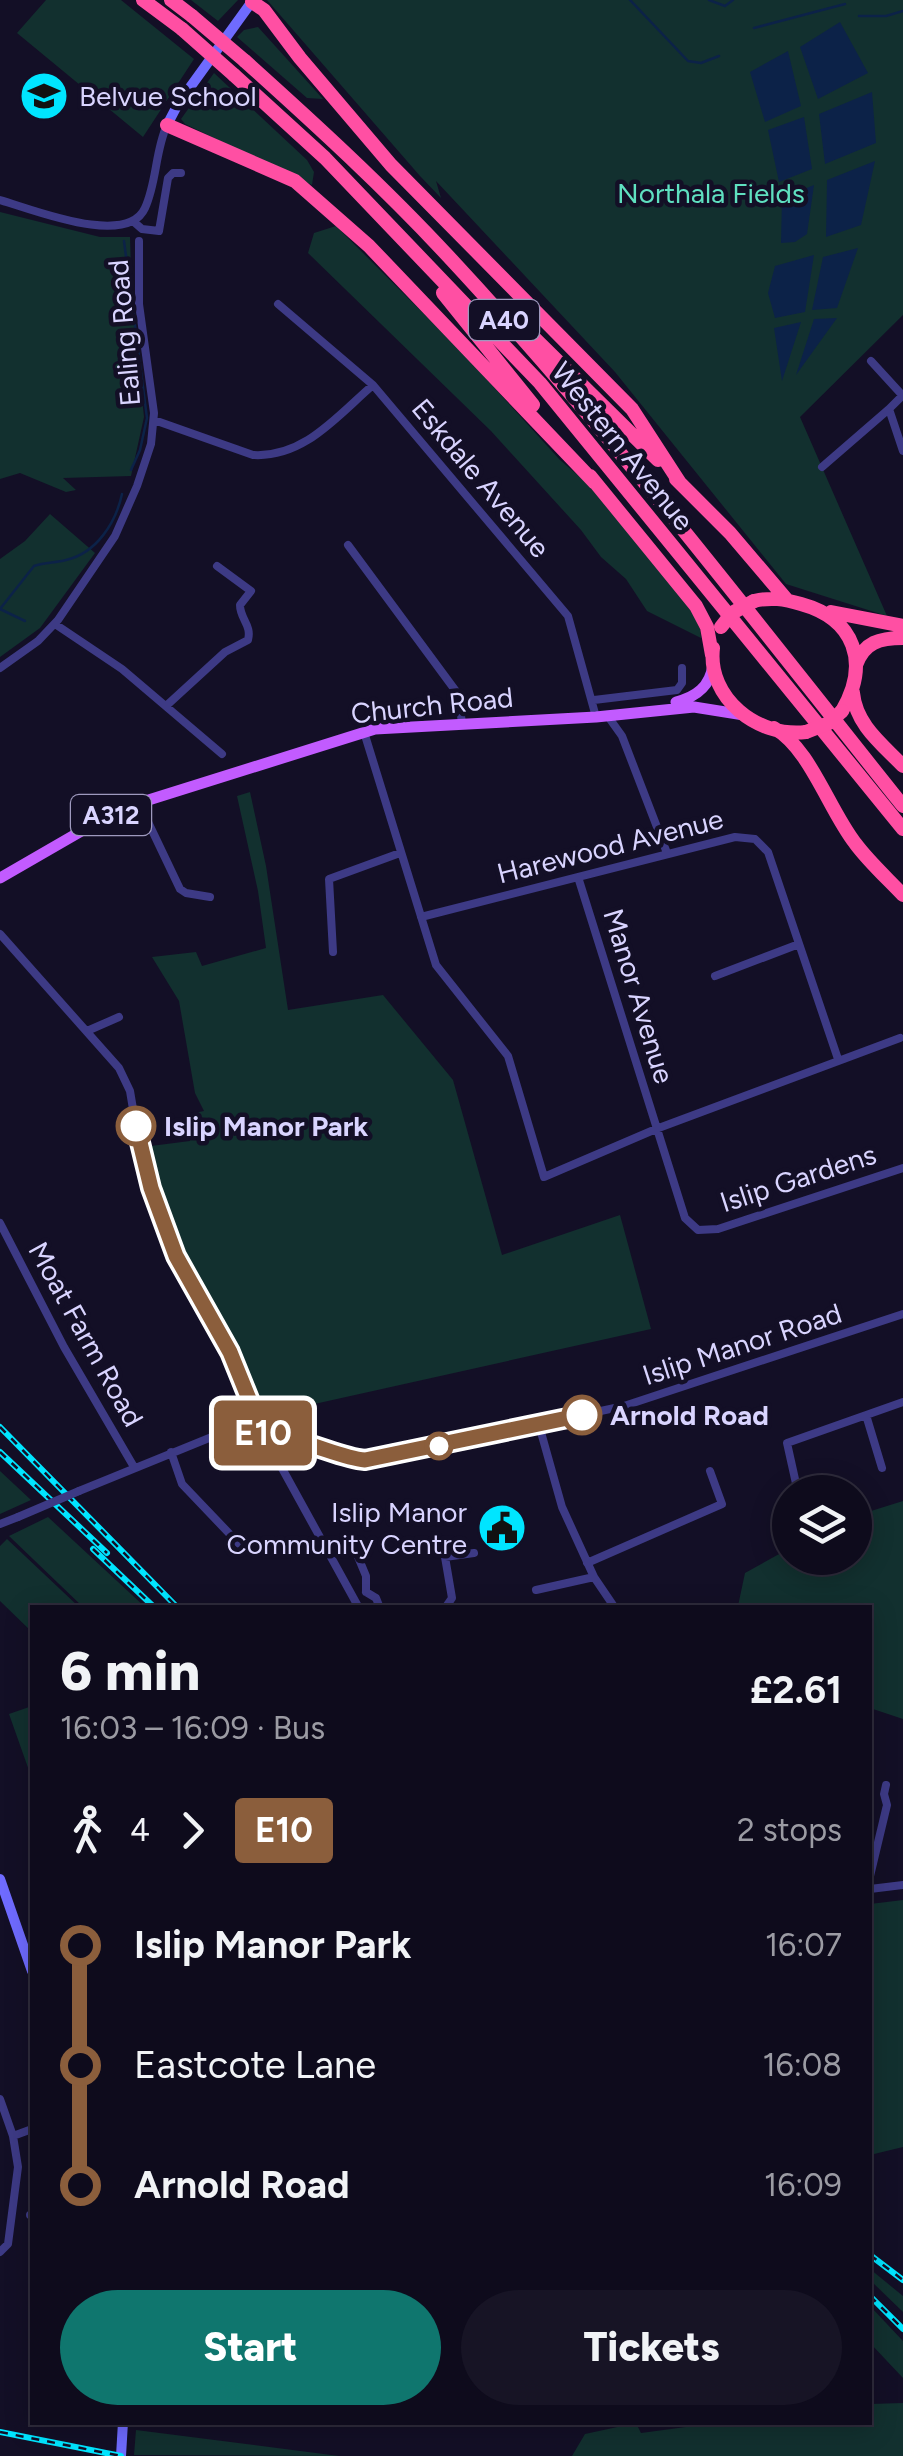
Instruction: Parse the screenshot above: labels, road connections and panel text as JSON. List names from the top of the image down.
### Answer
{
  "streets": {
    "highway": ["A40", "Western Avenue", "A312"],
    "main road": ["Church Road"],
    "street": [
      "Ealing Road",
      "Eskdale Avenue",
      "Harewood Avenue",
      "Manor Avenue",
      "Islip Gardens",
      "Moat Farm Road",
      "Islip Manor Road"
    ]
  },
  "crossings": [
    ["A40", "Western Avenue"],
    ["A40", "A312"],
    ["Eskdale Avenue", "Church Road"],
    ["Church Road", "A312"],
    ["Harewood Avenue", "Manor Avenue"],
    ["Manor Avenue", "Islip Gardens"]
  ],
  "parks": ["Northala Fields"],
  "places": {
    "school or university": ["Belvue School"],
    "other": ["Islip Manor Park", "Arnold Road"],
    "public building": ["Islip Manor Community Centre"]
  },
  "lines": ["bus line E10"],
  "page": {
    "on_map": "E10",
    "heading": ["6 min", "16:03 – 16:09 · Bus", "£2.61"],
    "legs": ["4", "E10", "2 stops"],
    "list": [
      {
        "name": "Islip Manor Park",
        "value": "16:07"
      },
      {
        "name": "Eastcote Lane",
        "value": "16:08"
      },
      {
        "name": "Arnold Road",
        "value": "16:09"
      }
    ],
    "buttons": ["Start", "Tickets"]
  }
}
